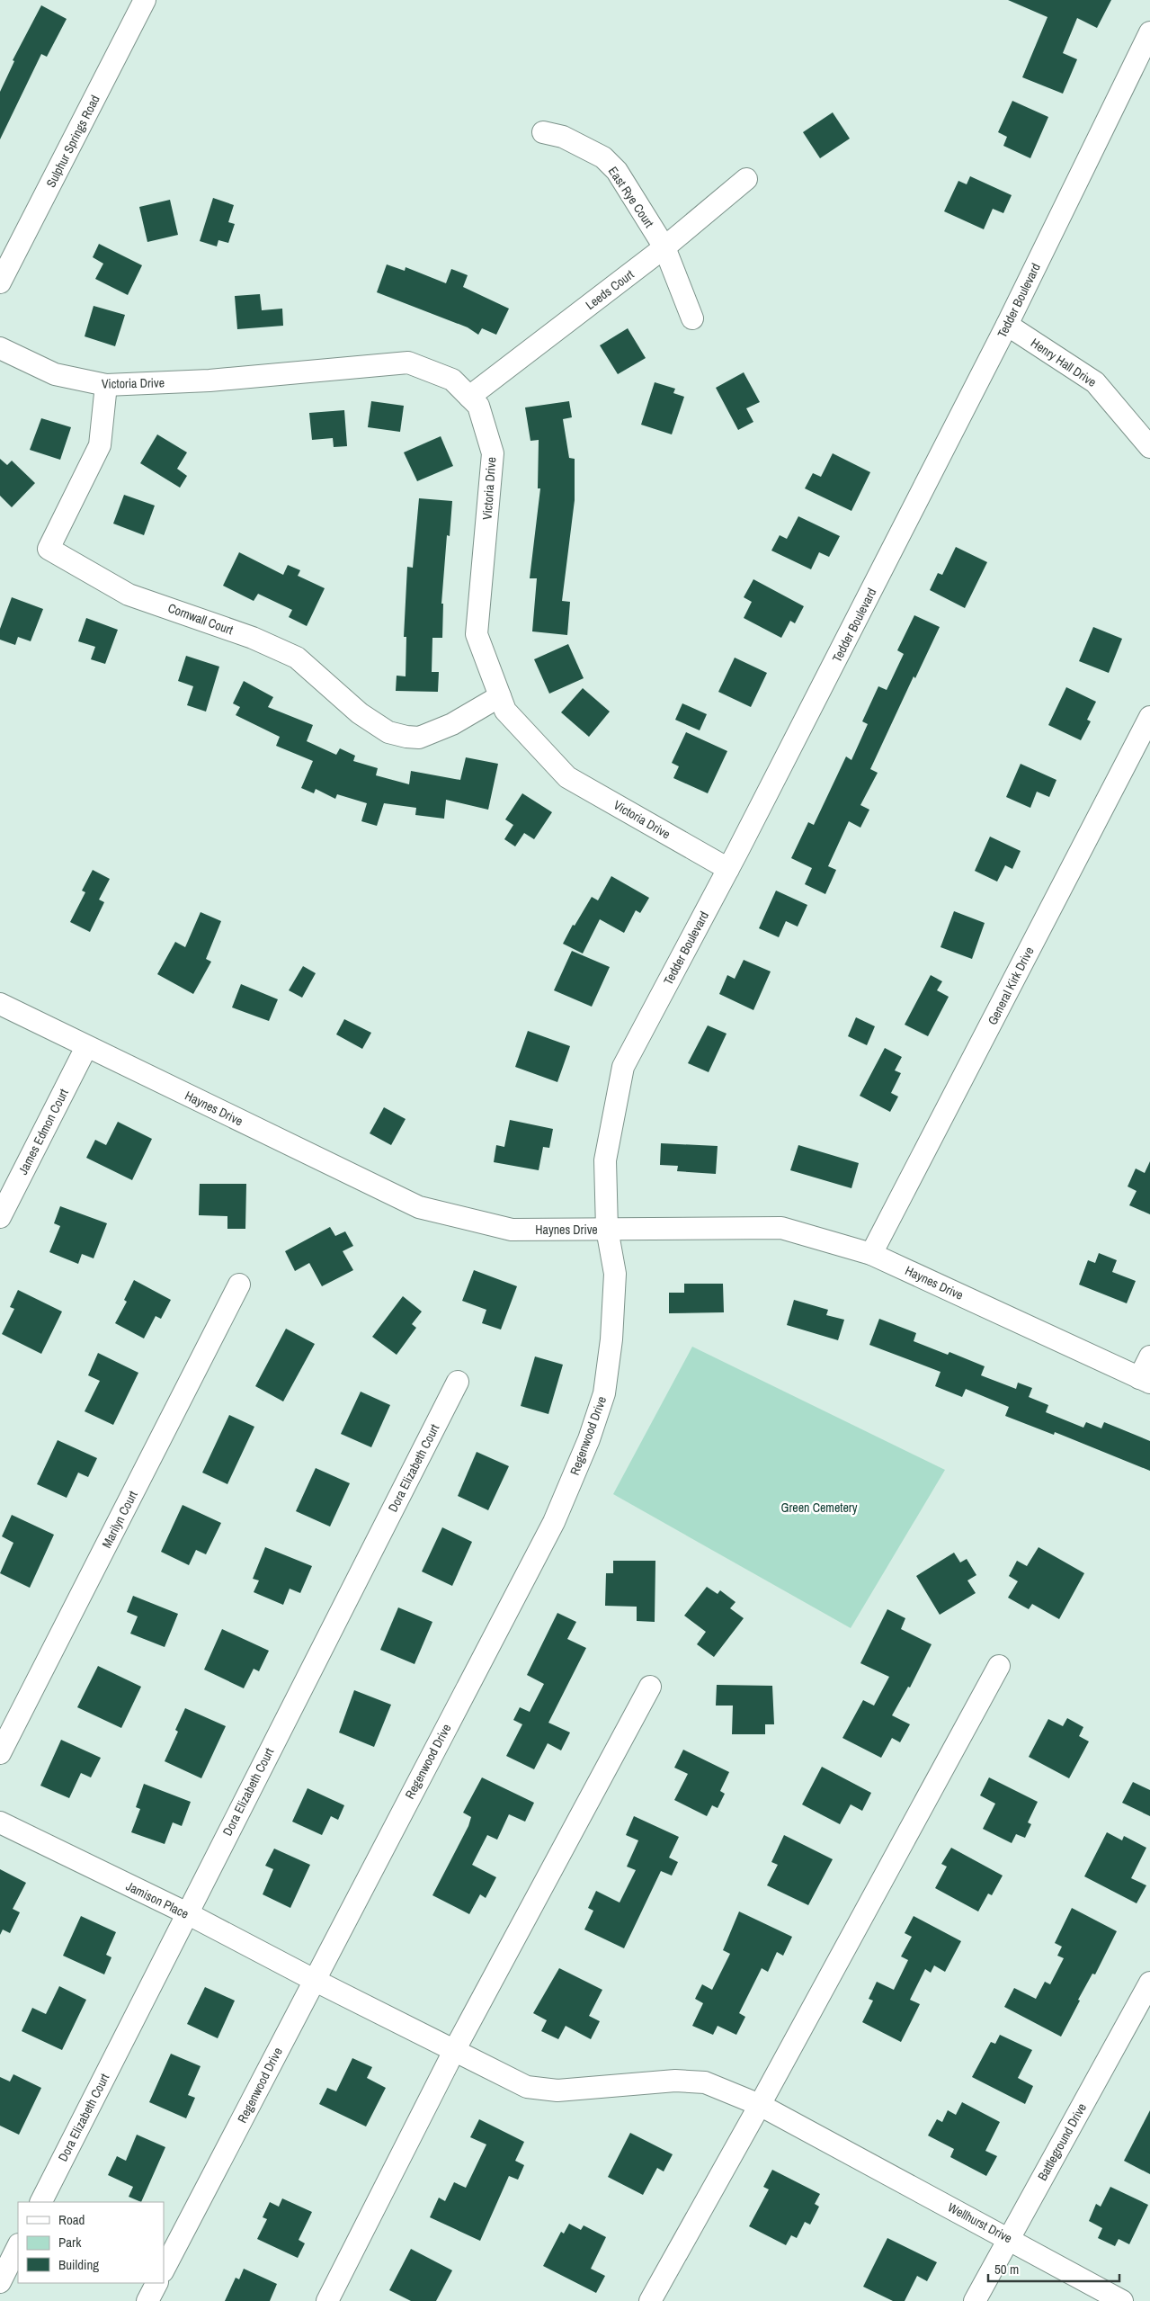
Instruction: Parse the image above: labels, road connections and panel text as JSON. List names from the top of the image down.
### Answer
{
  "streets": {
    "street": [
      "Sulphur Springs Road",
      "East Rye Court",
      "Leeds Court",
      "Tedder Boulevard",
      "Henry Hall Drive",
      "Victoria Drive",
      "Cornwall Court",
      "General Kirk Drive",
      "Haynes Drive",
      "James Edmon Court",
      "Regenwood Drive",
      "Dora Elizabeth Court",
      "Marilyn Court",
      "Jamison Place",
      "Battleground Drive",
      "Wellhurst Drive"
    ]
  },
  "crossings": [
    ["East Rye Court", "Leeds Court"],
    ["Leeds Court", "Victoria Drive"],
    ["Tedder Boulevard", "Henry Hall Drive"],
    ["Tedder Boulevard", "Victoria Drive"],
    ["Tedder Boulevard", "Haynes Drive"],
    ["Tedder Boulevard", "Regenwood Drive"],
    ["Victoria Drive", "Cornwall Court"],
    ["General Kirk Drive", "Haynes Drive"],
    ["Haynes Drive", "James Edmon Court"],
    ["Haynes Drive", "Regenwood Drive"],
    ["Regenwood Drive", "Jamison Place"],
    ["Dora Elizabeth Court", "Jamison Place"],
    ["Jamison Place", "Wellhurst Drive"],
    ["Battleground Drive", "Wellhurst Drive"]
  ],
  "parks": ["Green Cemetery"],
  "legend": ["Road", "Park", "Building"],
  "scale_bar": "50 m"
}
